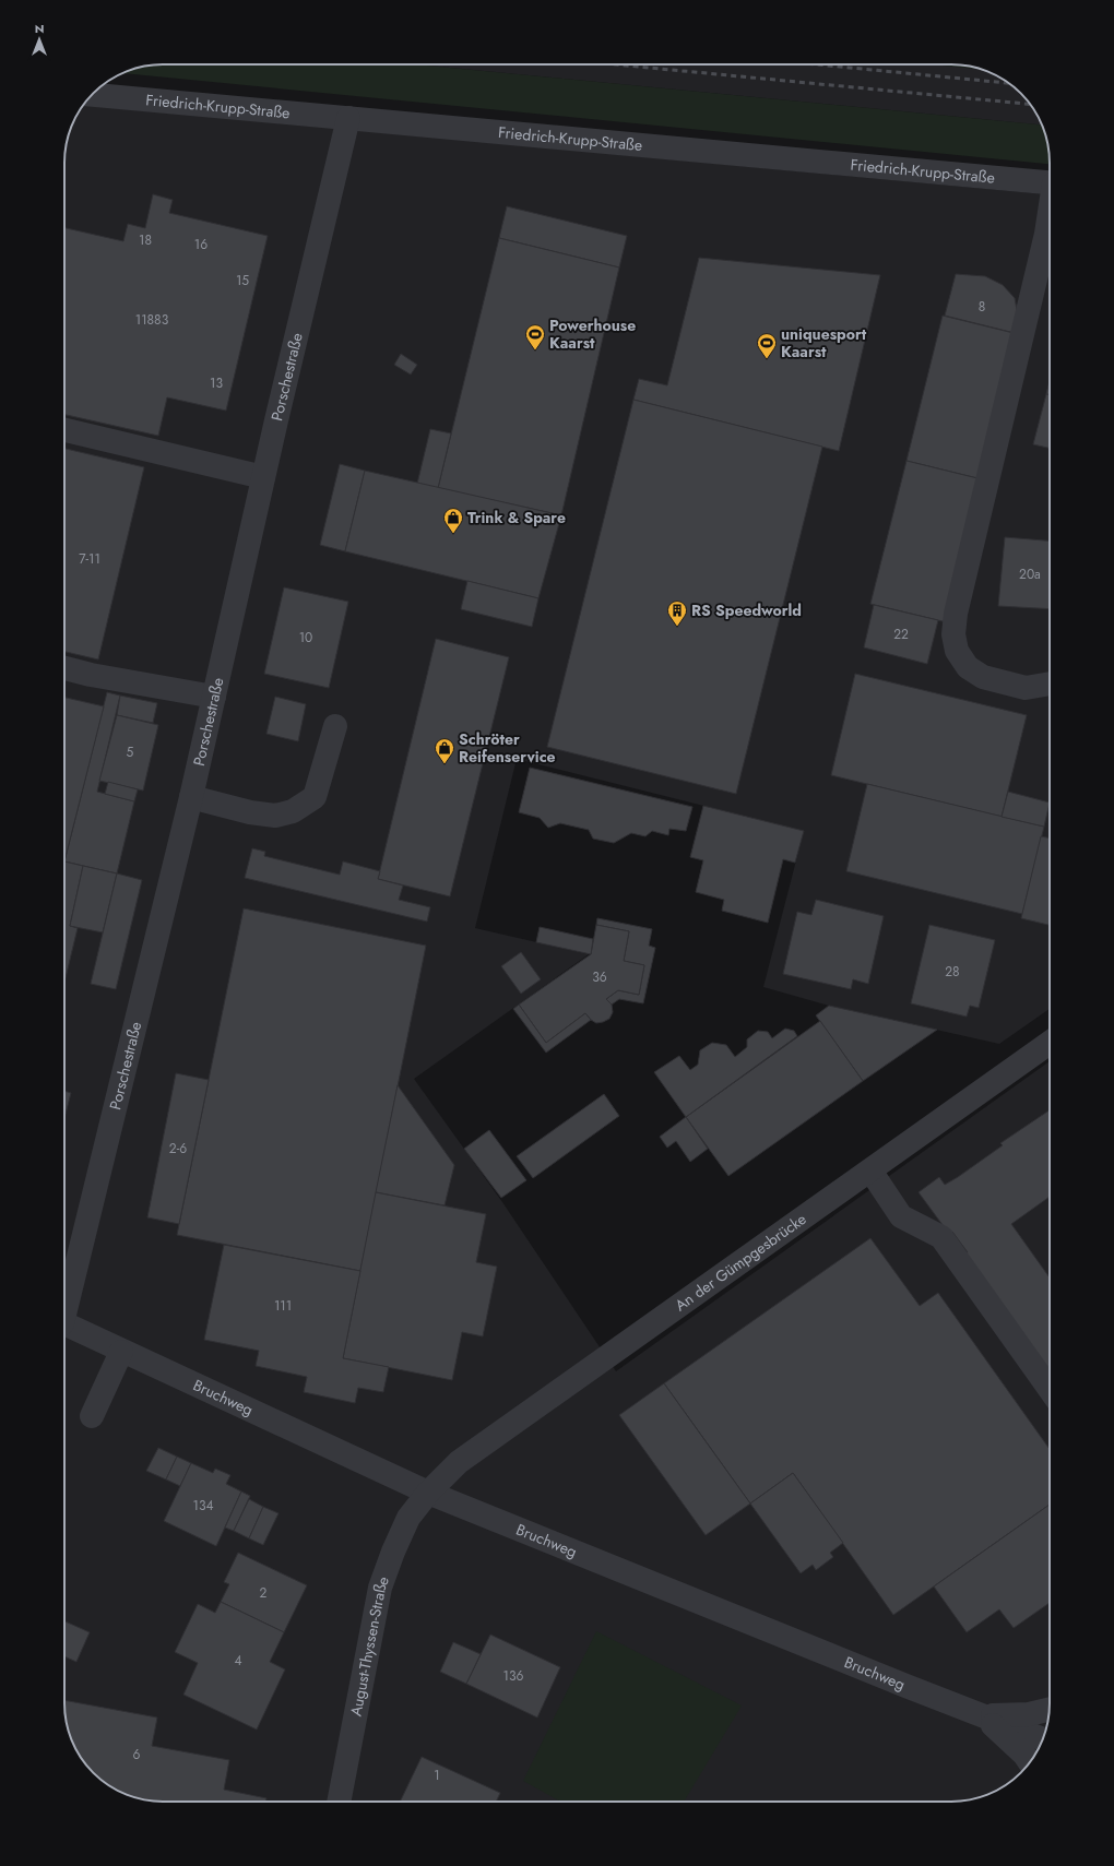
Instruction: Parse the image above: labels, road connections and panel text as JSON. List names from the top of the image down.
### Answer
{
  "streets": {
    "street": [
      "Friedrich-Krupp-Straße",
      "Porschestraße",
      "An der Gümpgesbrücke",
      "Bruchweg",
      "August-Thyssen-Straße"
    ]
  },
  "crossings": [
    ["Friedrich-Krupp-Straße", "Porschestraße"],
    ["An der Gümpgesbrücke", "Bruchweg"],
    ["An der Gümpgesbrücke", "August-Thyssen-Straße"],
    ["Bruchweg", "August-Thyssen-Straße"]
  ],
  "places": {
    "sports": ["Powerhouse Kaarst", "uniquesport Kaarst"],
    "shop": ["Trink & Spare", "Schröter Reifenservice"],
    "building": ["RS Speedworld"]
  },
  "house_numbers": [
    "18",
    "16",
    "15",
    "8",
    "11883",
    "13",
    "7-11",
    "20a",
    "22",
    "10",
    "5",
    "28",
    "36",
    "2-6",
    "111",
    "134",
    "2",
    "4",
    "136",
    "6",
    "1"
  ],
  "north": "top"
}
